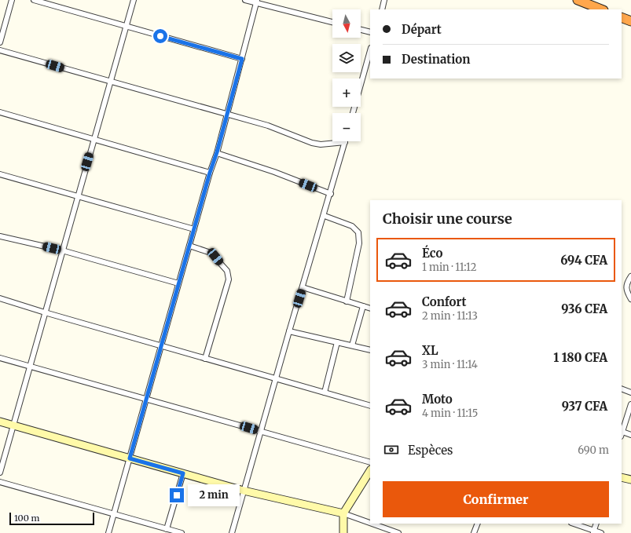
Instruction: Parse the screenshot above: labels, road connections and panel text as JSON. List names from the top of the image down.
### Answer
{
  "scale_bar": "100 m",
  "north": "bottom",
  "page": {
    "map_buttons": ["+", "−"],
    "banner": ["Départ", "Destination"],
    "heading": "Choisir une course",
    "list": [
      {
        "name": "Éco",
        "note": "1 min · 11:12",
        "value": "694 CFA"
      },
      {
        "name": "Confort",
        "note": "2 min · 11:13",
        "value": "936 CFA"
      },
      {
        "name": "XL",
        "note": "3 min · 11:14",
        "value": "1 180 CFA"
      },
      {
        "name": "Moto",
        "note": "4 min · 11:15",
        "value": "937 CFA"
      }
    ],
    "pay": ["Espèces", "690 m"],
    "buttons": "Confirmer",
    "bubble": "2 min",
    "scale": "100 m"
  }
}
